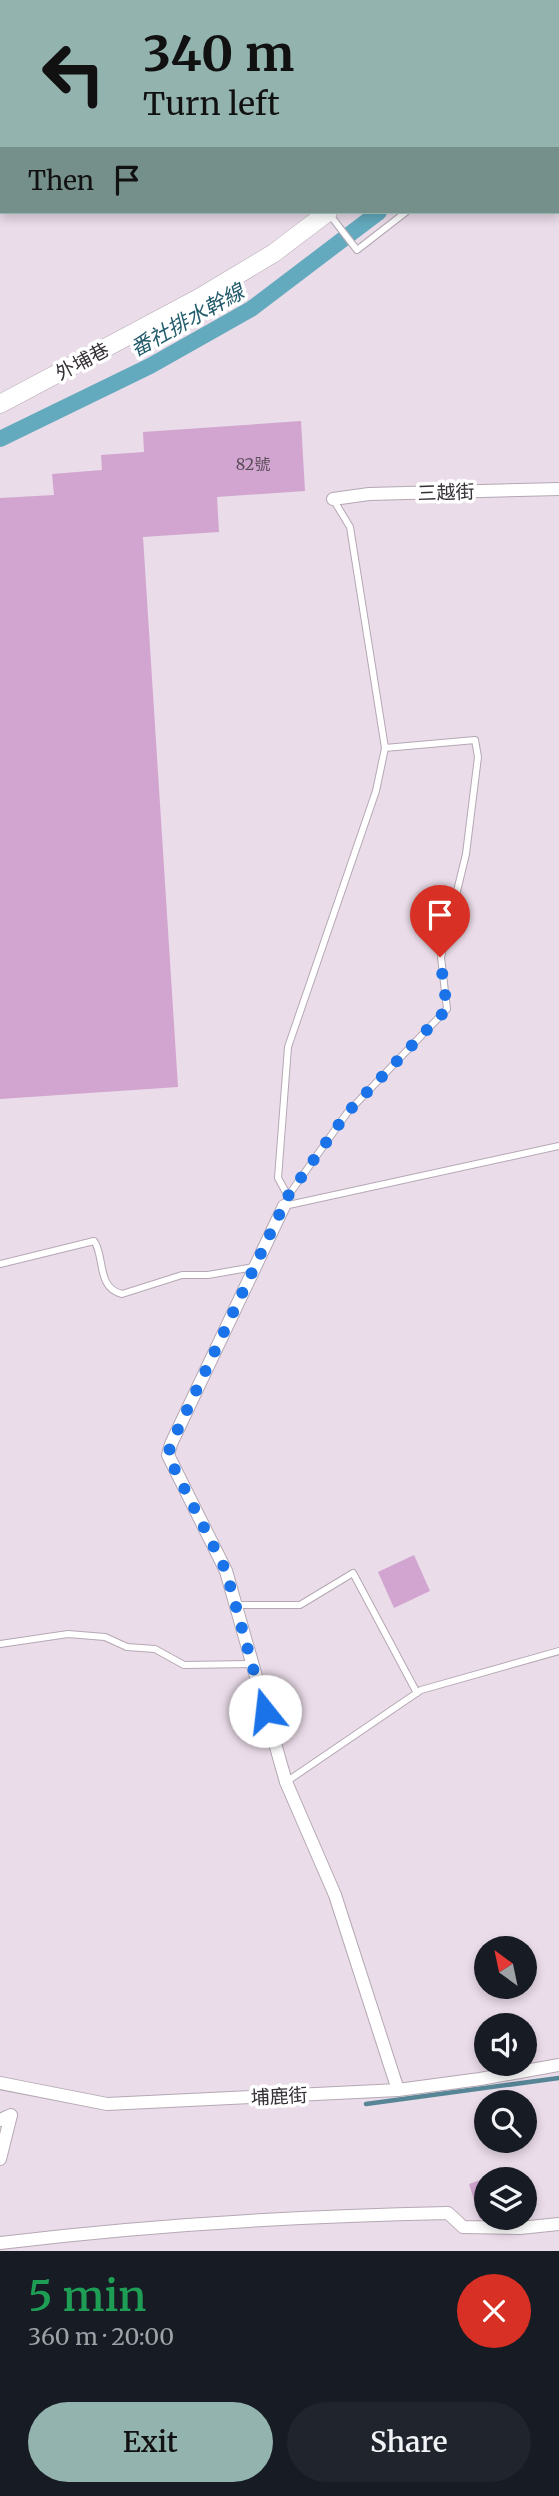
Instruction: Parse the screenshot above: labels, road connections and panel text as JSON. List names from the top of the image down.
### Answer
{
  "streets": {
    "street": ["外埔巷", "三越街", "埔鹿街"]
  },
  "water": ["番社排水幹線"],
  "house_numbers": ["82號"],
  "north": "top left",
  "page": {
    "turn": ["340 m", "Turn left"],
    "then": "Then",
    "heading": ["5 min", "360 m · 20:00"],
    "buttons": ["Exit", "Share"]
  }
}
